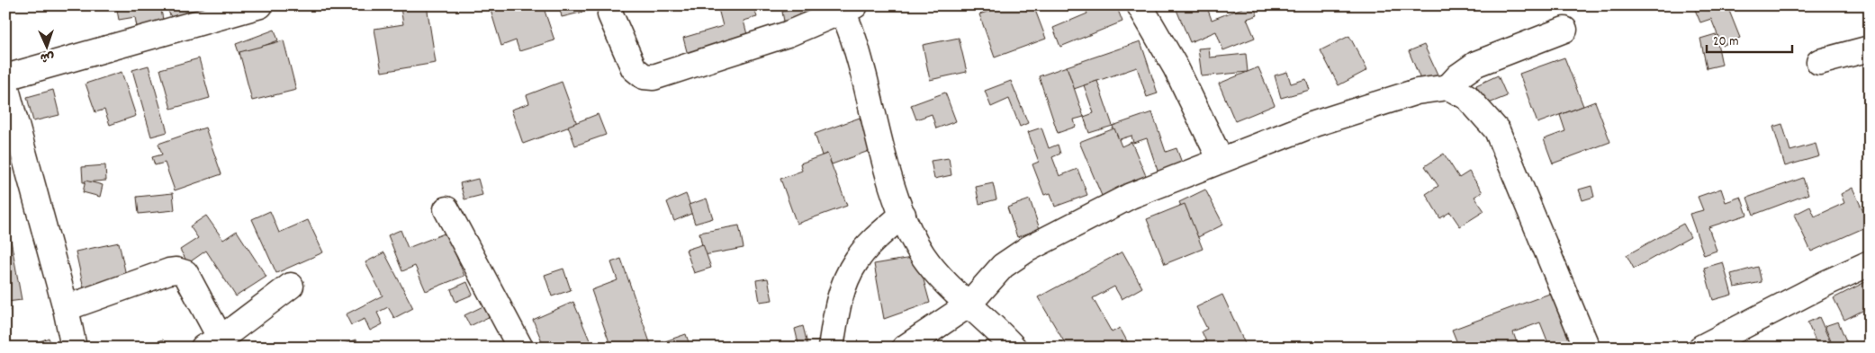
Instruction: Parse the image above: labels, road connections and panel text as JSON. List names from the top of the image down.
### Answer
{
  "scale_bar": "20 m",
  "north": "bottom"
}
